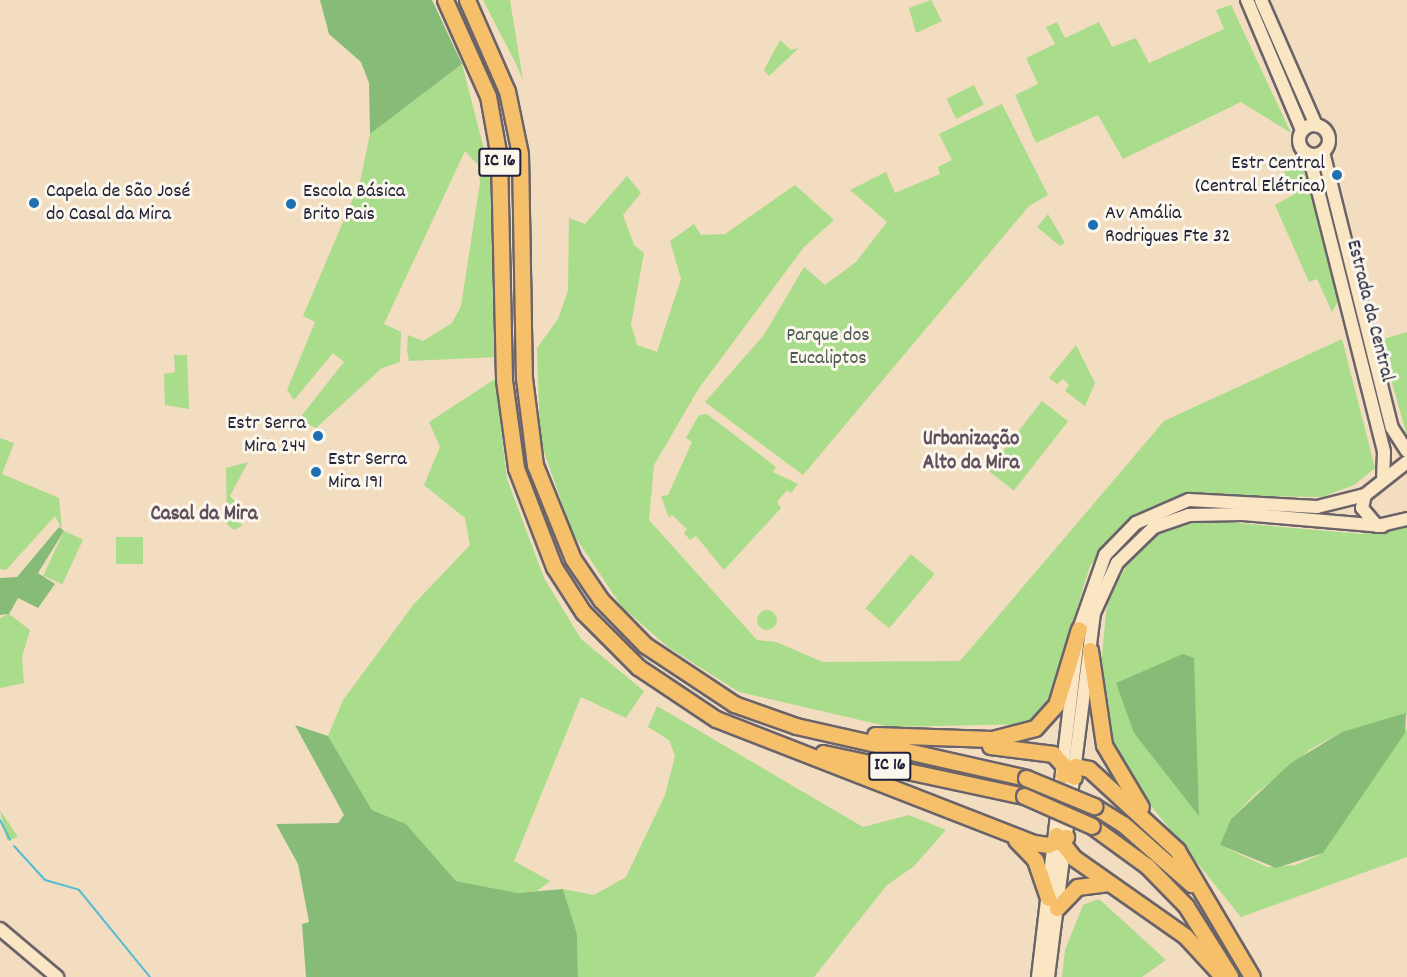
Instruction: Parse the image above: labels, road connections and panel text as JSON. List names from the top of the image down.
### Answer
{
  "streets": {
    "highway": ["IC 16"],
    "main road": ["Estrada da Central"]
  },
  "districts": ["Urbanização Alto da Mira", "Casal da Mira"],
  "parks": ["Parque dos Eucaliptos"],
  "places": [
    "Estr Central (Central Elétrica)",
    "Capela de São José do Casal da Mira",
    "Escola Básica Brito Pais",
    "Av Amália Rodrigues Fte 32",
    "Estr Serra Mira 244",
    "Estr Serra Mira 191"
  ]
}
